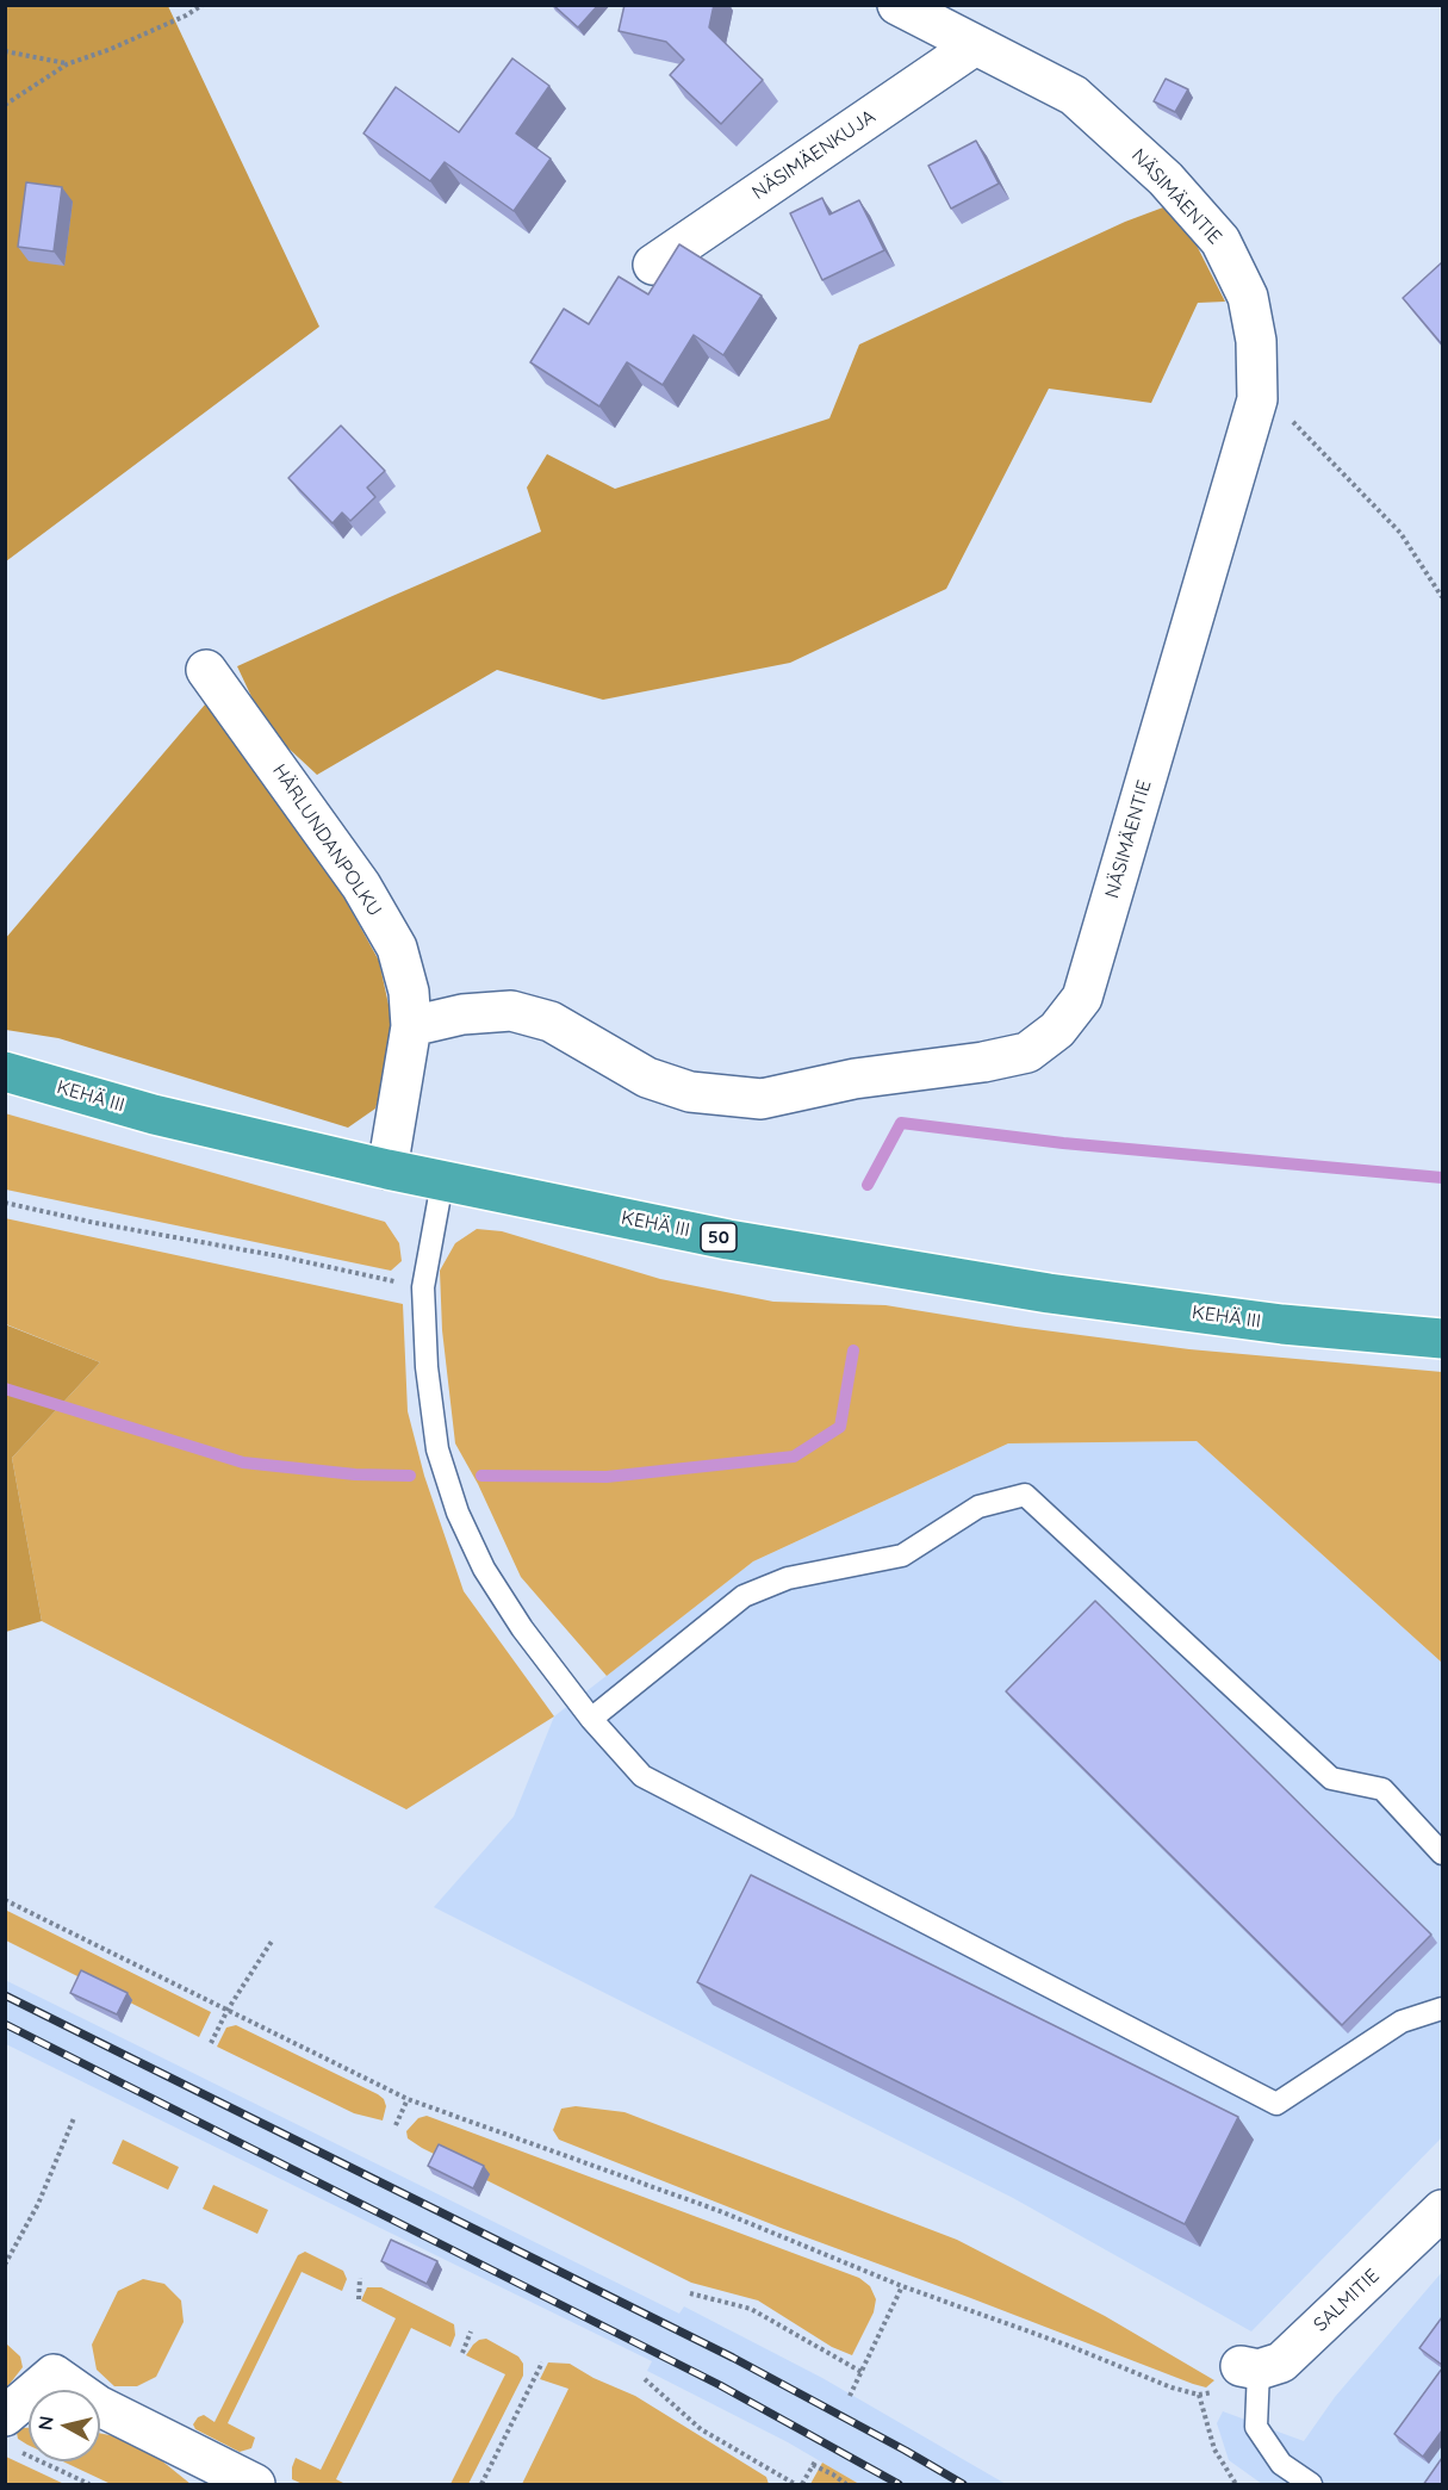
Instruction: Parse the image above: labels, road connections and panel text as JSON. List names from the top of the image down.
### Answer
{
  "streets": {
    "highway": ["KEHÄ III", "50"],
    "street": [
      "NÄSIMÄENKUJA",
      "NÄSIMÄENTIE",
      "HÄRLUNDANPOLKU",
      "SALMITIE"
    ]
  },
  "crossings": [
    ["NÄSIMÄENKUJA", "NÄSIMÄENTIE"],
    ["NÄSIMÄENTIE", "HÄRLUNDANPOLKU"]
  ],
  "north": "left"
}
